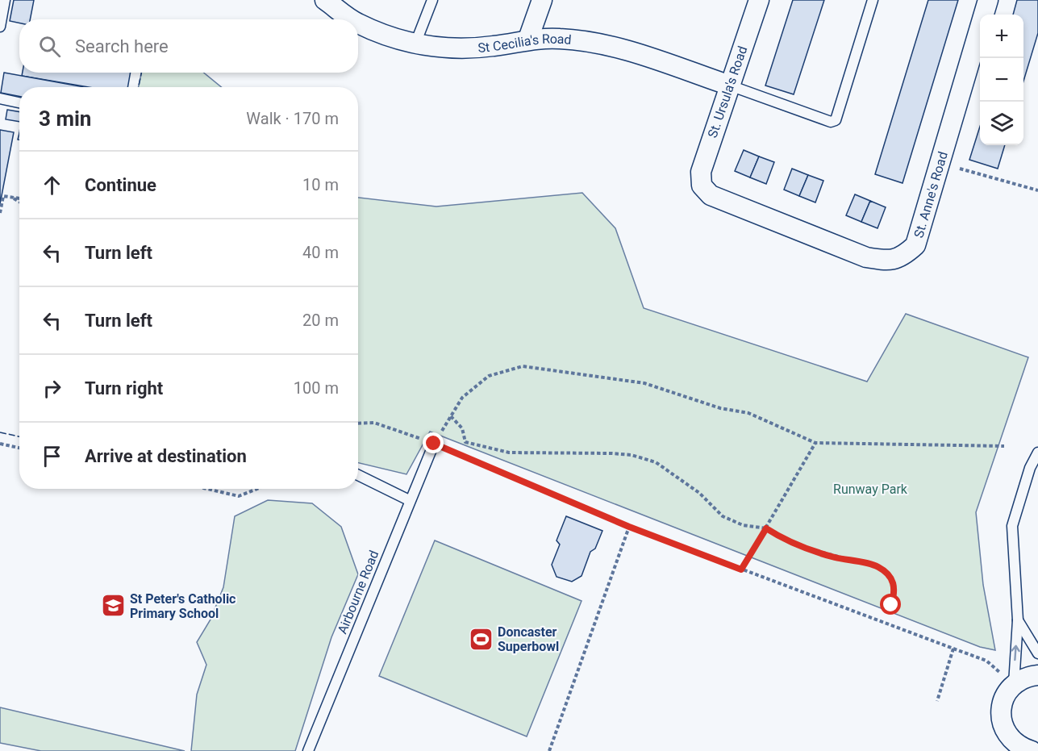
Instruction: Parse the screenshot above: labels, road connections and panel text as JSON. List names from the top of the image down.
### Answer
{
  "streets": {
    "street": ["St Cecilia's Road", "St. Ursula's Road", "St. Anne's Road"],
    "lane": ["Airbourne Road"]
  },
  "crossings": [
    ["St Cecilia's Road", "St. Ursula's Road"],
    ["St. Ursula's Road", "St. Anne's Road"]
  ],
  "parks": ["Runway Park"],
  "places": {
    "school or university": ["St Peter's Catholic Primary School"],
    "sports": ["Doncaster Superbowl"]
  },
  "page": {
    "map_buttons": ["+", "−"],
    "search": "Search here",
    "heading": ["3 min", "Walk · 170 m"],
    "list": [
      ["Continue", "10 m"],
      ["Turn left", "40 m"],
      ["Turn left", "20 m"],
      ["Turn right", "100 m"],
      "Arrive at destination"
    ]
  }
}
